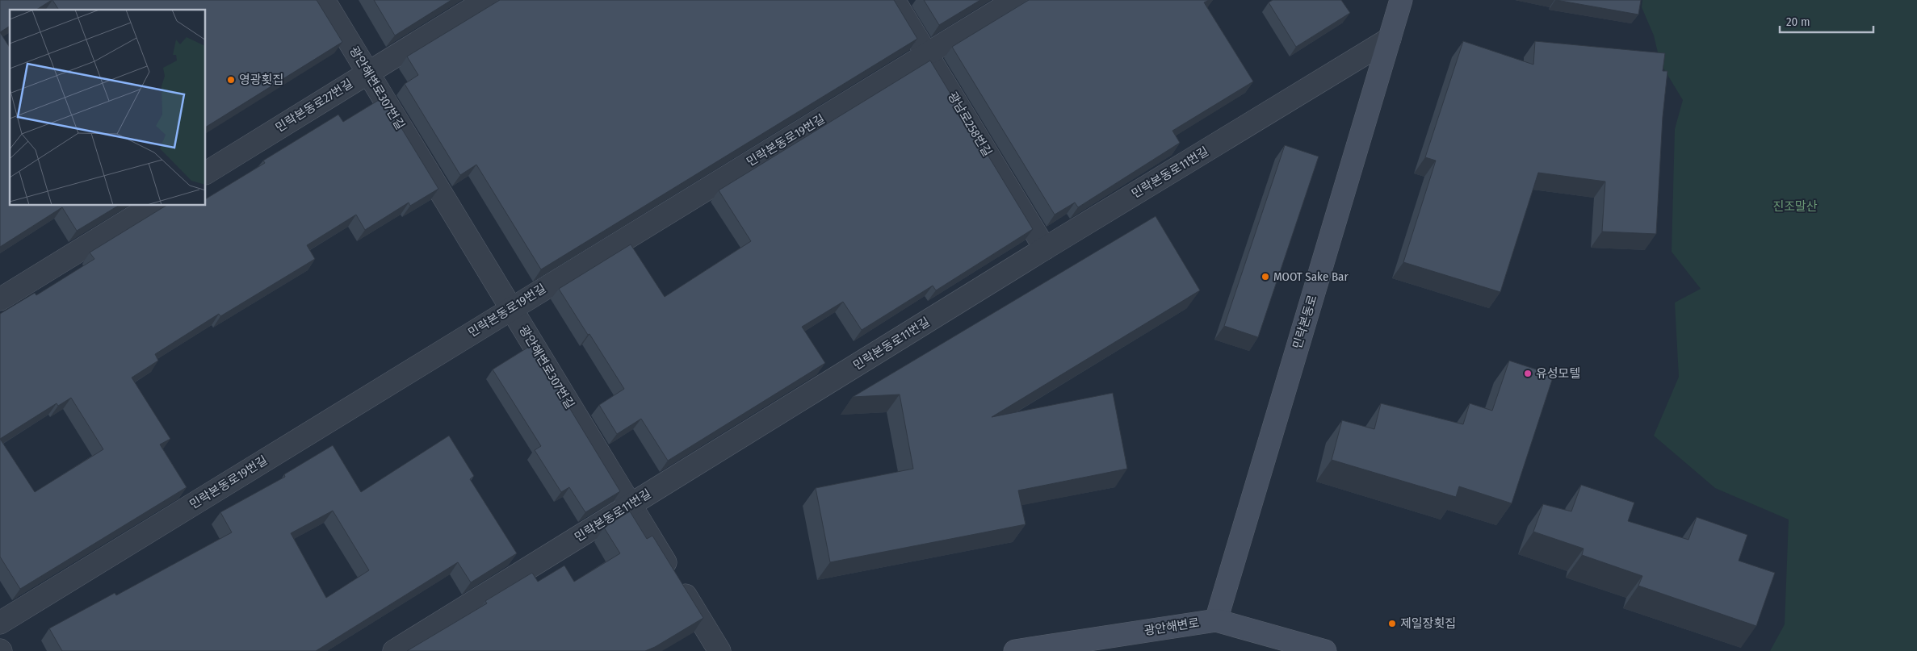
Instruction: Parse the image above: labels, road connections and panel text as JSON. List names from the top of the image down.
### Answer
{
  "streets": {
    "main road": ["민락본동로", "광안해변로"],
    "street": [
      "광안해변로307번길",
      "민락본동로27번길",
      "광남로258번길",
      "민락본동로19번길",
      "민락본동로11번길"
    ]
  },
  "crossings": [
    ["광안해변로307번길", "민락본동로27번길"],
    ["광안해변로307번길", "민락본동로19번길"],
    ["광안해변로307번길", "민락본동로11번길"],
    ["광남로258번길", "민락본동로19번길"],
    ["광남로258번길", "민락본동로11번길"],
    ["민락본동로11번길", "민락본동로"],
    ["민락본동로", "광안해변로"]
  ],
  "parks": ["진조말산"],
  "places": [
    "영광횟집",
    "MOOT Sake Bar",
    "유성모텔",
    "제일장횟집"
  ],
  "scale_bar": "20 m"
}
